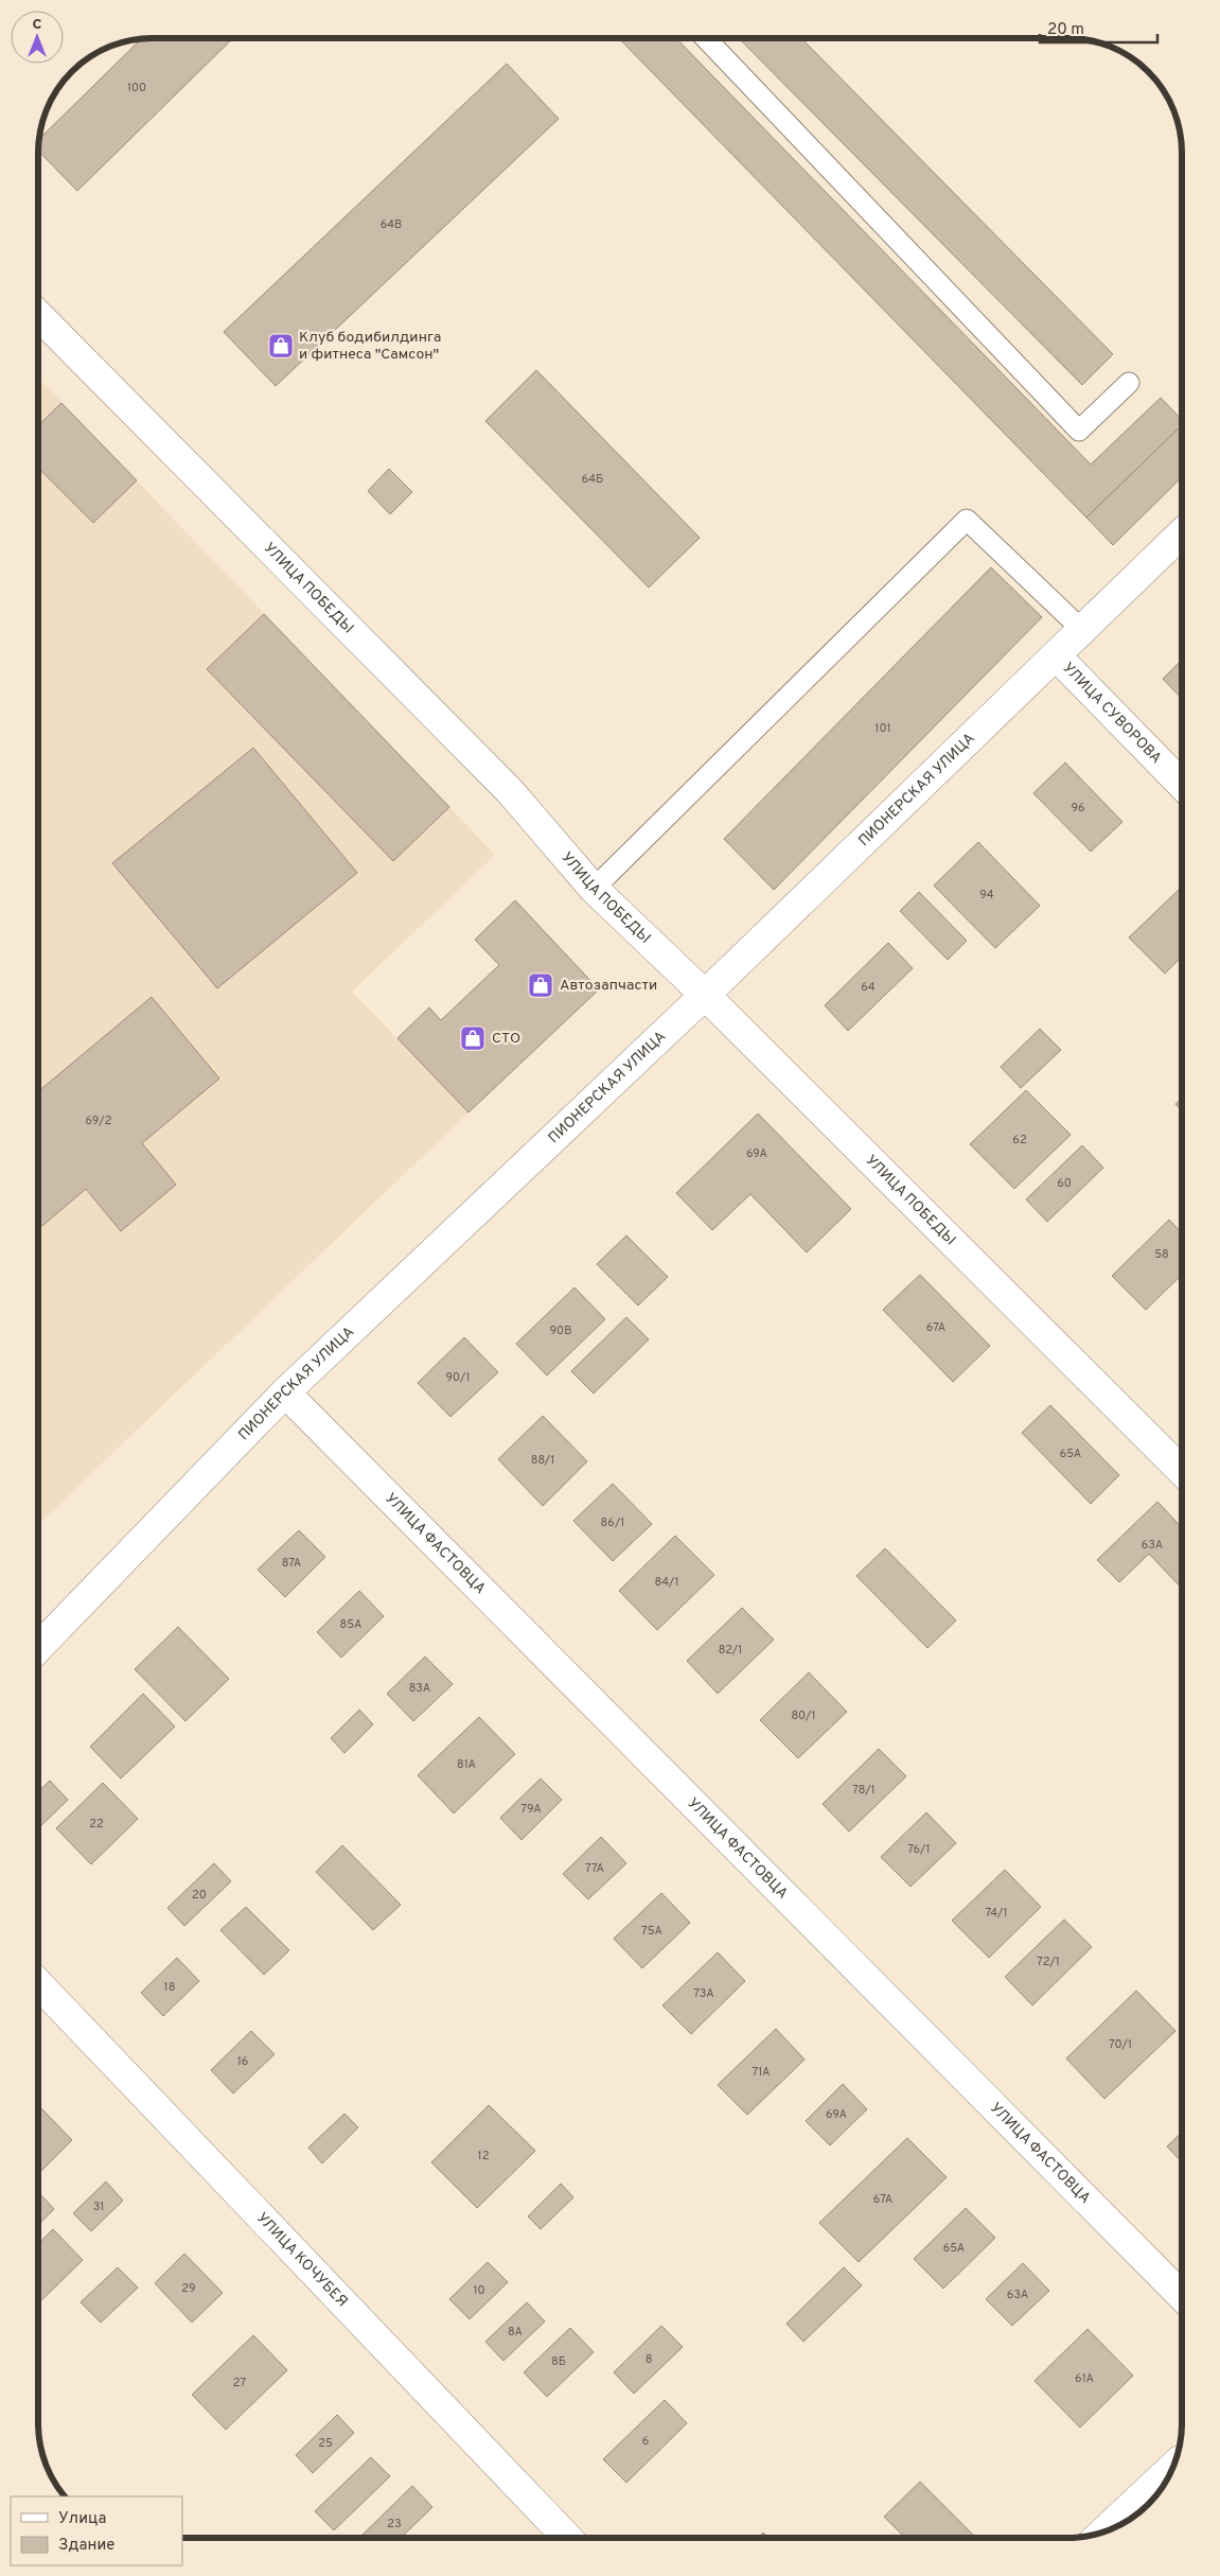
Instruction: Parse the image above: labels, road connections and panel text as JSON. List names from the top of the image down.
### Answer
{
  "streets": {
    "street": [
      "УЛИЦА ПОБЕДЫ",
      "УЛИЦА СУВОРОВА",
      "ПИОНЕРСКАЯ УЛИЦА",
      "УЛИЦА ФАСТОВЦА",
      "УЛИЦА КОЧУБЕЯ"
    ]
  },
  "crossings": [
    ["УЛИЦА ПОБЕДЫ", "ПИОНЕРСКАЯ УЛИЦА"],
    ["УЛИЦА СУВОРОВА", "ПИОНЕРСКАЯ УЛИЦА"],
    ["ПИОНЕРСКАЯ УЛИЦА", "УЛИЦА ФАСТОВЦА"]
  ],
  "places": {
    "shop": ["Клуб бодибилдинга и фитнеса \"Самсон\"", "Автозапчасти", "СТО"]
  },
  "house_numbers": [
    "100",
    "64В",
    "64Б",
    "101",
    "96",
    "94",
    "64",
    "69/2",
    "62",
    "69А",
    "60",
    "58",
    "67А",
    "90В",
    "90/1",
    "65А",
    "88/1",
    "86/1",
    "63А",
    "87А",
    "84/1",
    "85А",
    "82/1",
    "83А",
    "80/1",
    "81А",
    "78/1",
    "79А",
    "22",
    "76/1",
    "77А",
    "20",
    "74/1",
    "75А",
    "72/1",
    "18",
    "73А",
    "70/1",
    "16",
    "71А",
    "69А",
    "12",
    "67А",
    "31",
    "65А",
    "29",
    "10",
    "63А",
    "8А",
    "8",
    "8Б",
    "61А",
    "27",
    "6",
    "25",
    "23"
  ],
  "legend": ["Улица", "Здание"],
  "scale_bar": "20 m",
  "north": "top"
}
